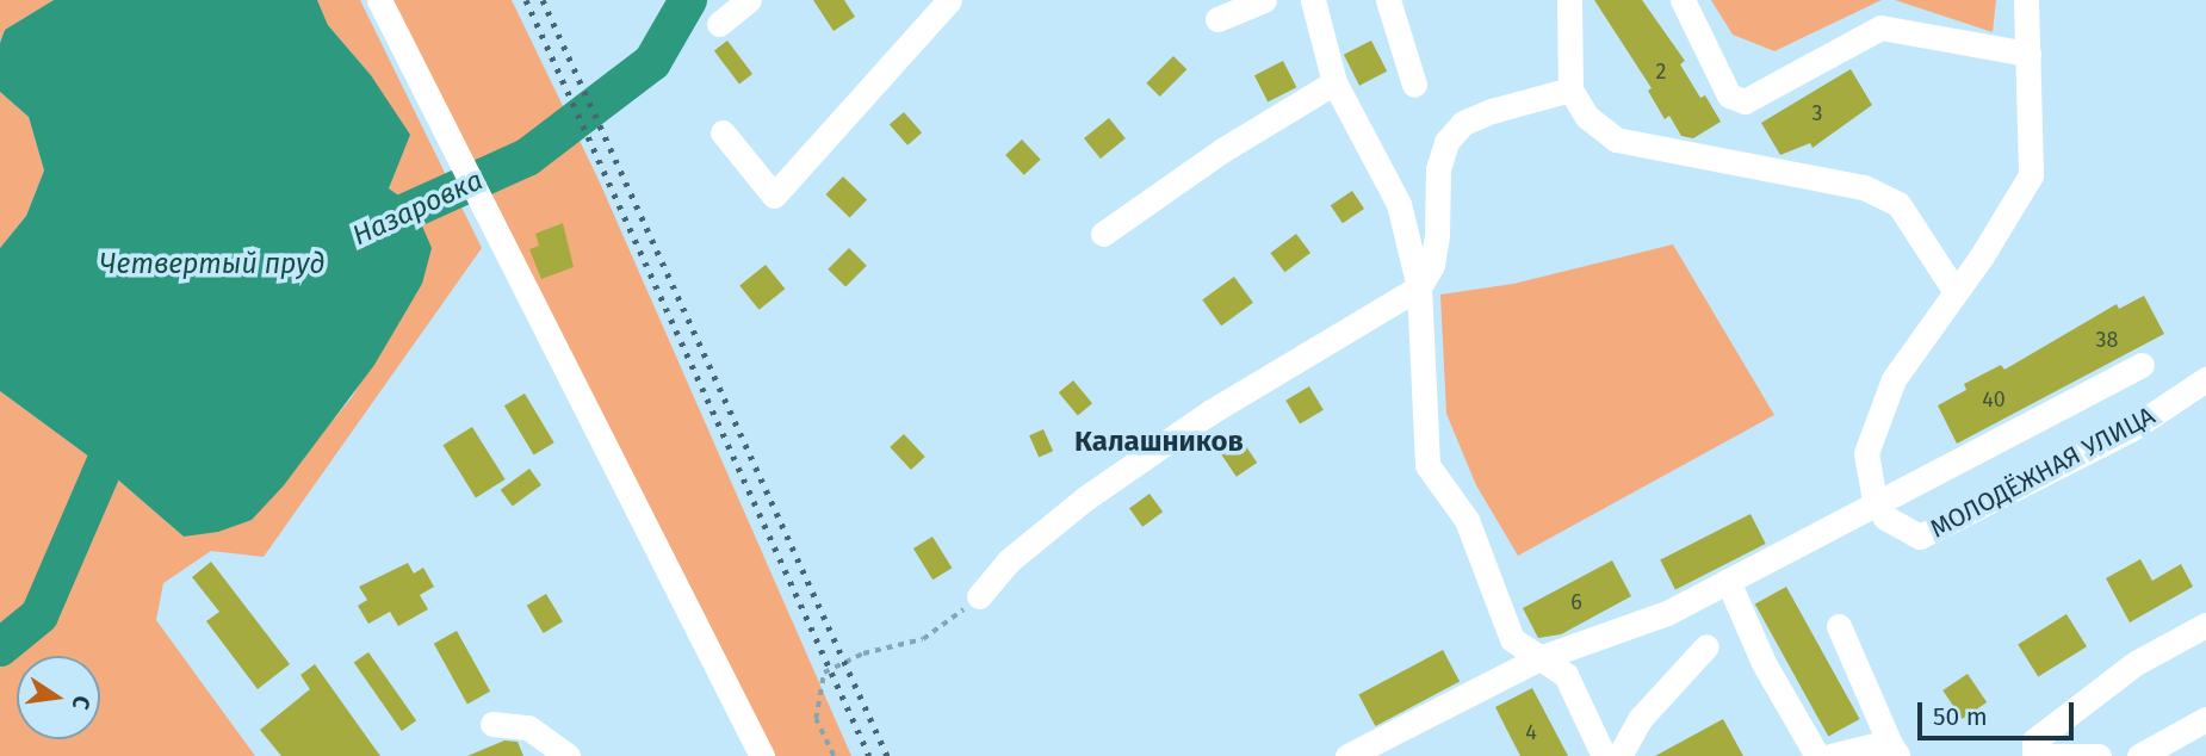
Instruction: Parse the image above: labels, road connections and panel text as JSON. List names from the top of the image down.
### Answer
{
  "streets": {
    "street": ["МОЛОДЁЖНАЯ УЛИЦА"]
  },
  "districts": ["Калашников"],
  "water": ["Назаровка", "Четвертый пруд"],
  "house_numbers": [
    "2",
    "3",
    "38",
    "40",
    "6",
    "4"
  ],
  "scale_bar": "50 m",
  "north": "right"
}
